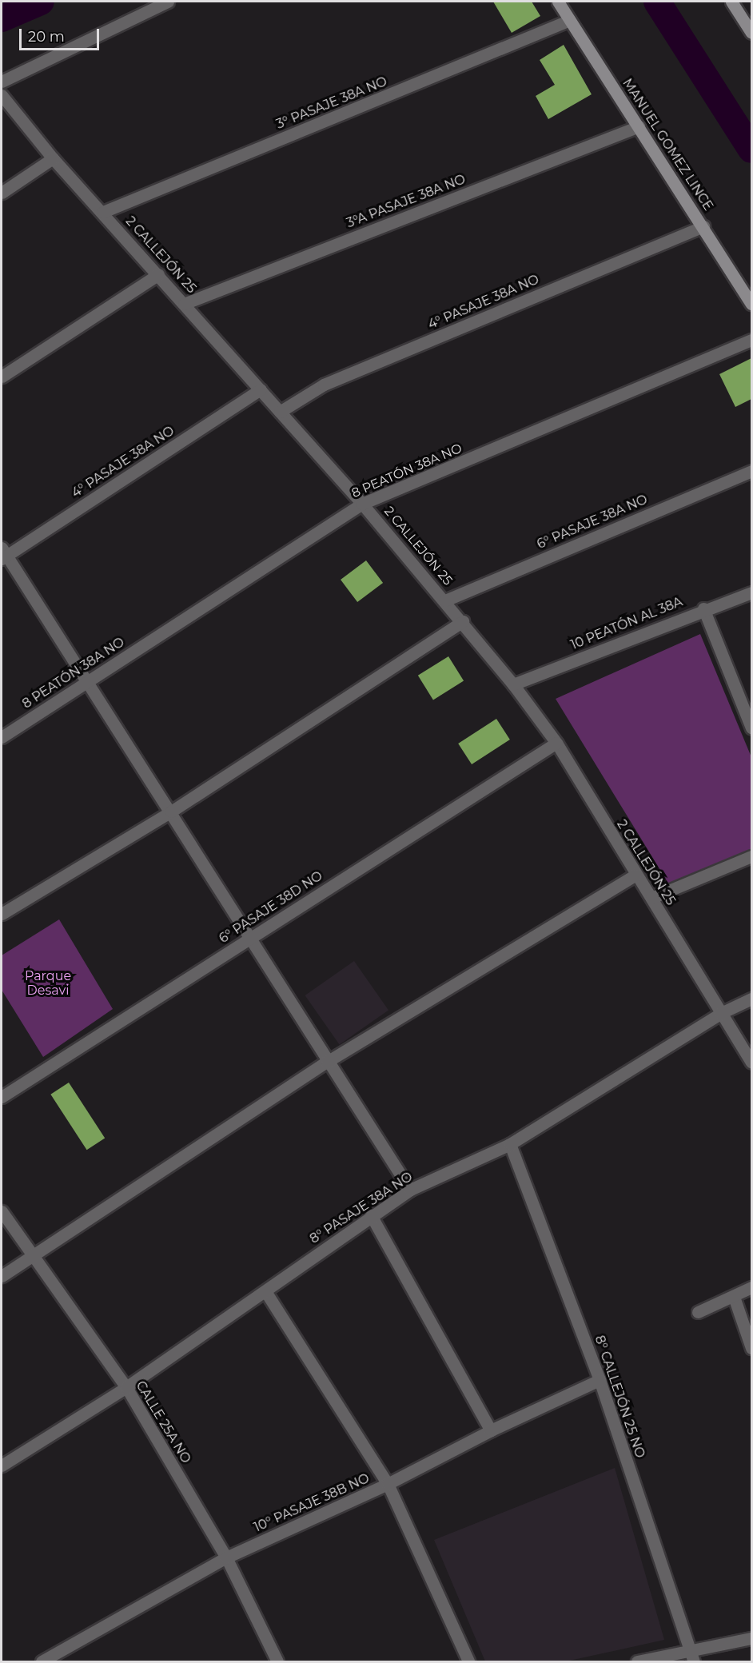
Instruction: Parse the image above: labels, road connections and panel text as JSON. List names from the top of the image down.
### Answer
{
  "streets": {
    "main road": ["MANUEL GOMEZ LINCE"],
    "street": [
      "3° PASAJE 38A NO",
      "3°A PASAJE 38A NO",
      "2 CALLEJÓN 25",
      "4° PASAJE 38A NO",
      "8 PEATÓN 38A NO",
      "6° PASAJE 38A NO",
      "10 PEATÓN AL 38A",
      "6° PASAJE 38D NO",
      "8° PASAJE 38A NO",
      "8° CALLEJÓN 25 NO",
      "CALLE 25A NO",
      "10° PASAJE 38B NO"
    ]
  },
  "crossings": [
    ["3° PASAJE 38A NO", "MANUEL GOMEZ LINCE"],
    ["3° PASAJE 38A NO", "2 CALLEJÓN 25"],
    ["MANUEL GOMEZ LINCE", "3°A PASAJE 38A NO"],
    ["MANUEL GOMEZ LINCE", "4° PASAJE 38A NO"],
    ["3°A PASAJE 38A NO", "2 CALLEJÓN 25"],
    ["2 CALLEJÓN 25", "4° PASAJE 38A NO"],
    ["2 CALLEJÓN 25", "8 PEATÓN 38A NO"],
    ["2 CALLEJÓN 25", "6° PASAJE 38A NO"],
    ["2 CALLEJÓN 25", "10 PEATÓN AL 38A"],
    ["2 CALLEJÓN 25", "6° PASAJE 38D NO"],
    ["2 CALLEJÓN 25", "8° PASAJE 38A NO"],
    ["8° PASAJE 38A NO", "8° CALLEJÓN 25 NO"],
    ["8° PASAJE 38A NO", "CALLE 25A NO"],
    ["8° CALLEJÓN 25 NO", "10° PASAJE 38B NO"],
    ["CALLE 25A NO", "10° PASAJE 38B NO"]
  ],
  "parks": ["Parque Desavi"],
  "scale_bar": "20 m"
}
